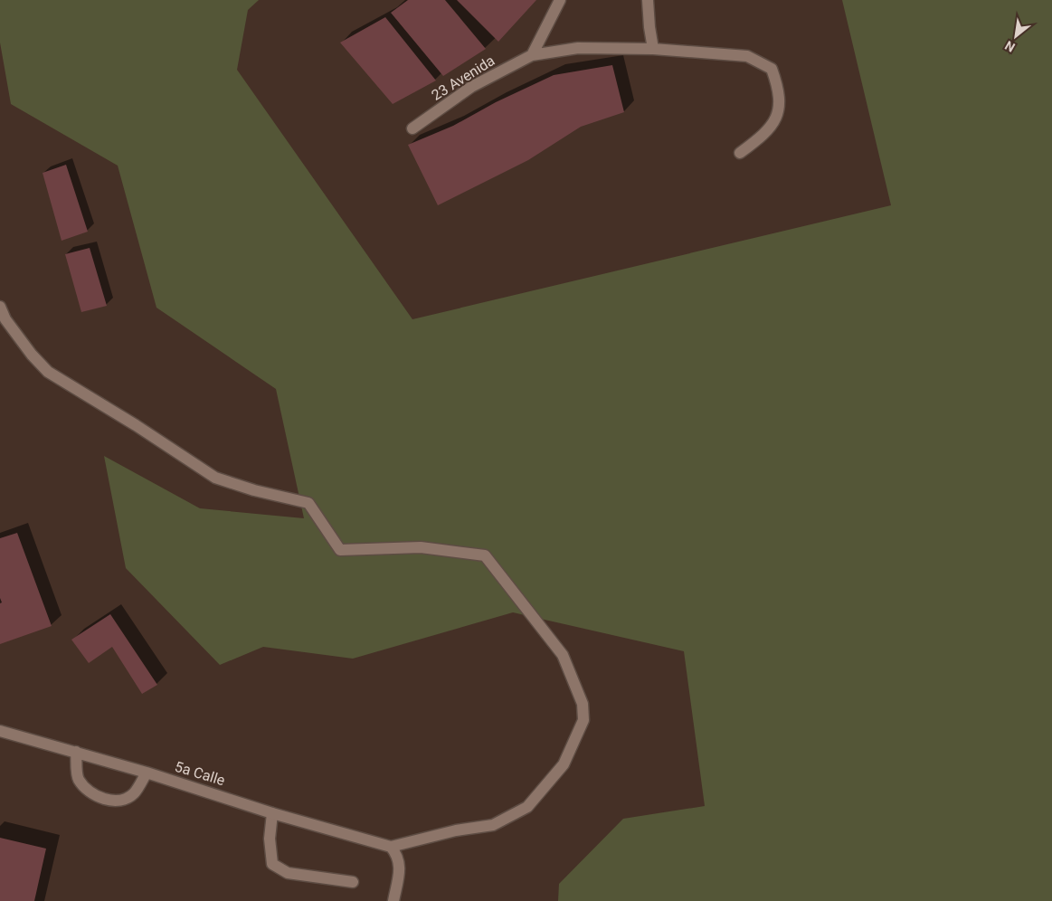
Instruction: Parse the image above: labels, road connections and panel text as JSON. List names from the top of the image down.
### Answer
{
  "streets": {
    "street": ["23 Avenida", "5a Calle"]
  },
  "north": "bottom left"
}
